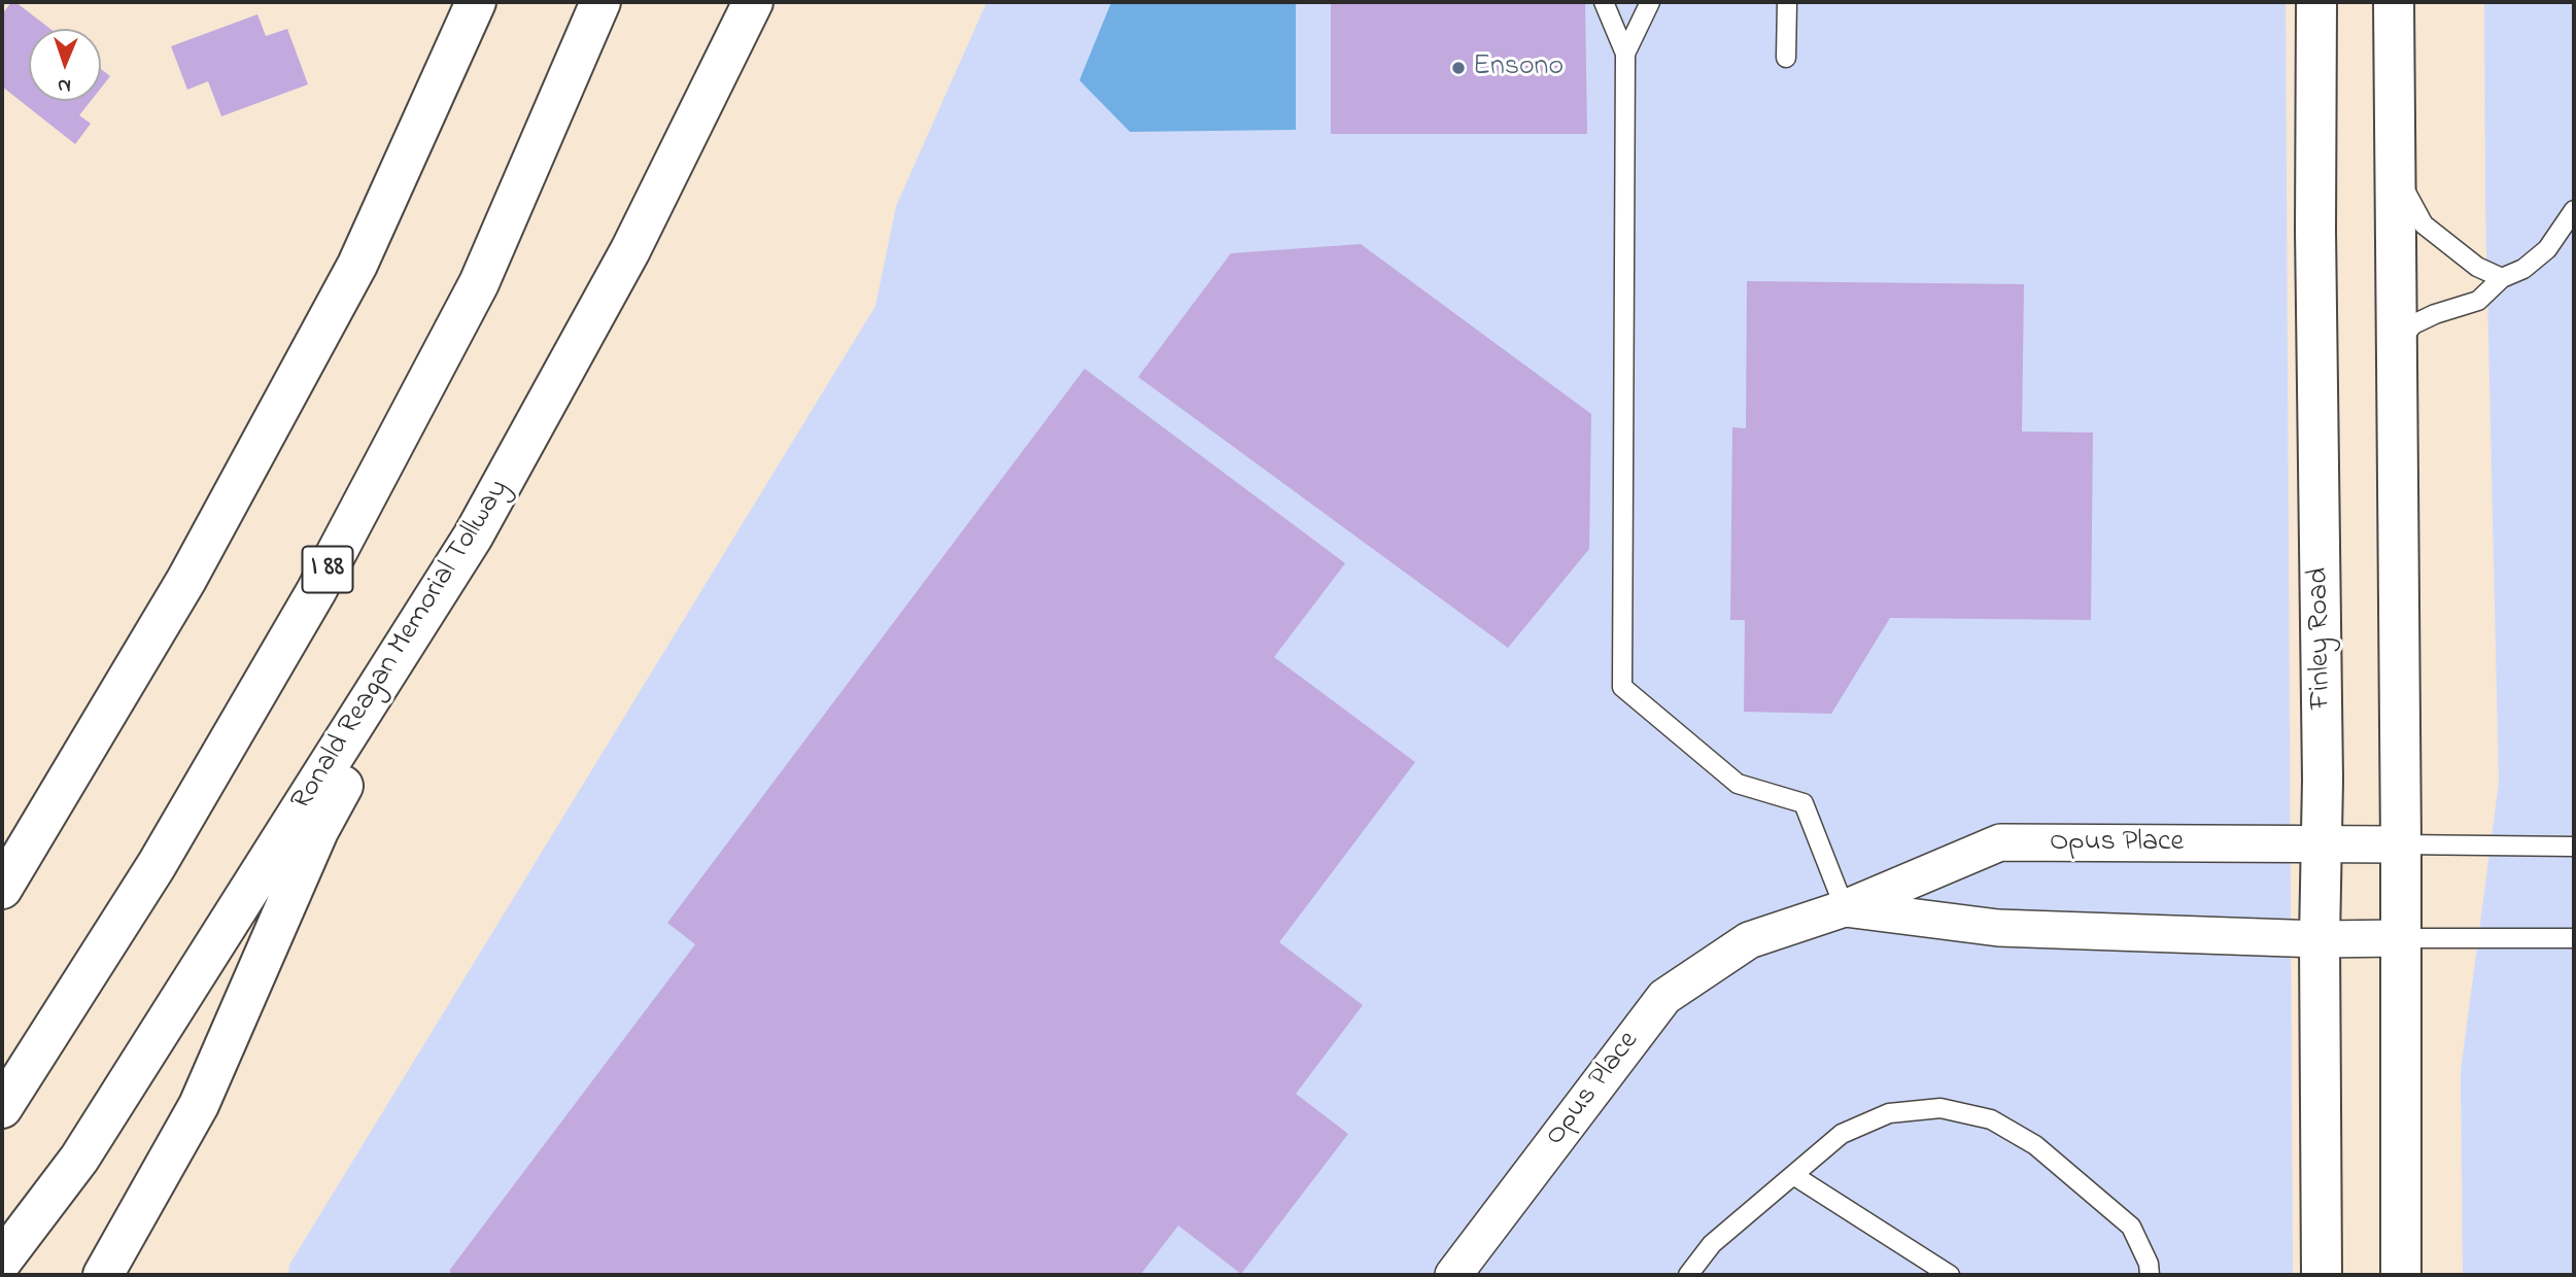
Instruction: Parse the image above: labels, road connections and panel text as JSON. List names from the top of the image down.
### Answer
{
  "streets": {
    "main road": ["I 88", "Finley Road", "Ronald Reagan Memorial Tollway"],
    "street": ["Opus Place"]
  },
  "crossings": [
    ["Finley Road", "Opus Place"]
  ],
  "places": ["Ensono"],
  "north": "bottom"
}
